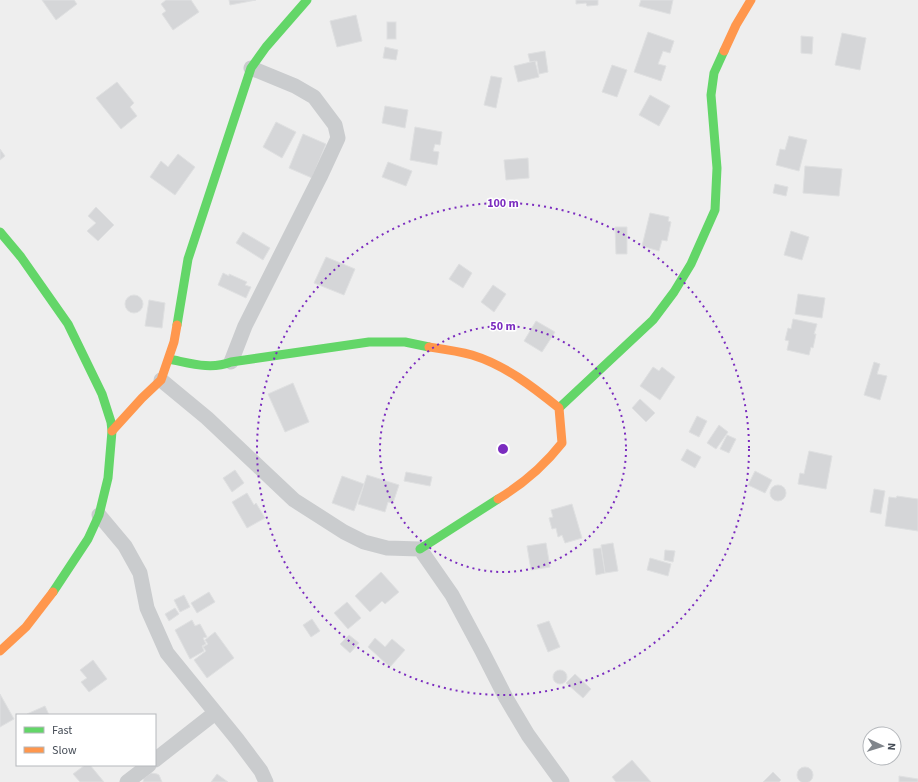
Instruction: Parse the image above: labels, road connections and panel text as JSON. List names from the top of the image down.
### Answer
{
  "legend": ["Fast", "Slow"],
  "north": "right",
  "rings": ["100 m", "50 m"]
}
